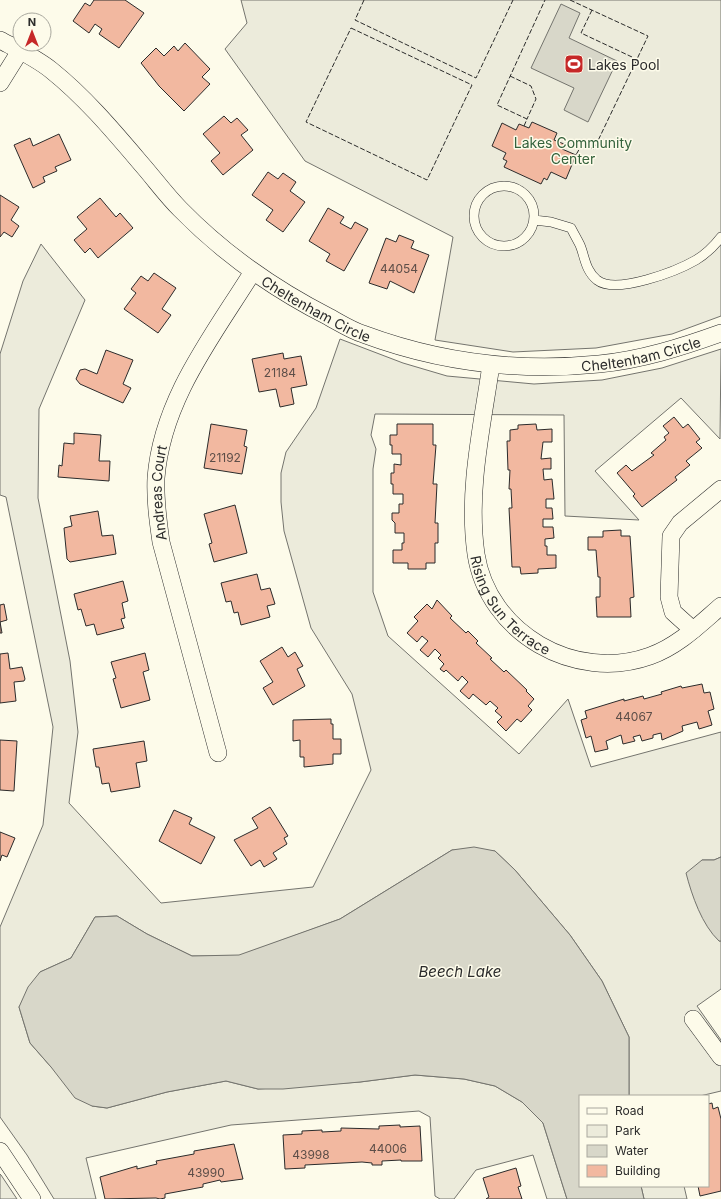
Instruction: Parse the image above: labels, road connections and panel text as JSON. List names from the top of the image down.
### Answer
{
  "streets": {
    "street": ["Cheltenham Circle", "Andreas Court", "Rising Sun Terrace"]
  },
  "crossings": [
    ["Cheltenham Circle", "Andreas Court"],
    ["Cheltenham Circle", "Rising Sun Terrace"]
  ],
  "water": ["Beech Lake"],
  "parks": ["Lakes Community Center"],
  "places": {
    "sports": ["Lakes Pool"]
  },
  "house_numbers": [
    "44054",
    "21184",
    "21192",
    "44067",
    "44006",
    "43998",
    "43990"
  ],
  "legend": [
    "Road",
    "Park",
    "Water",
    "Building"
  ],
  "north": "top"
}
